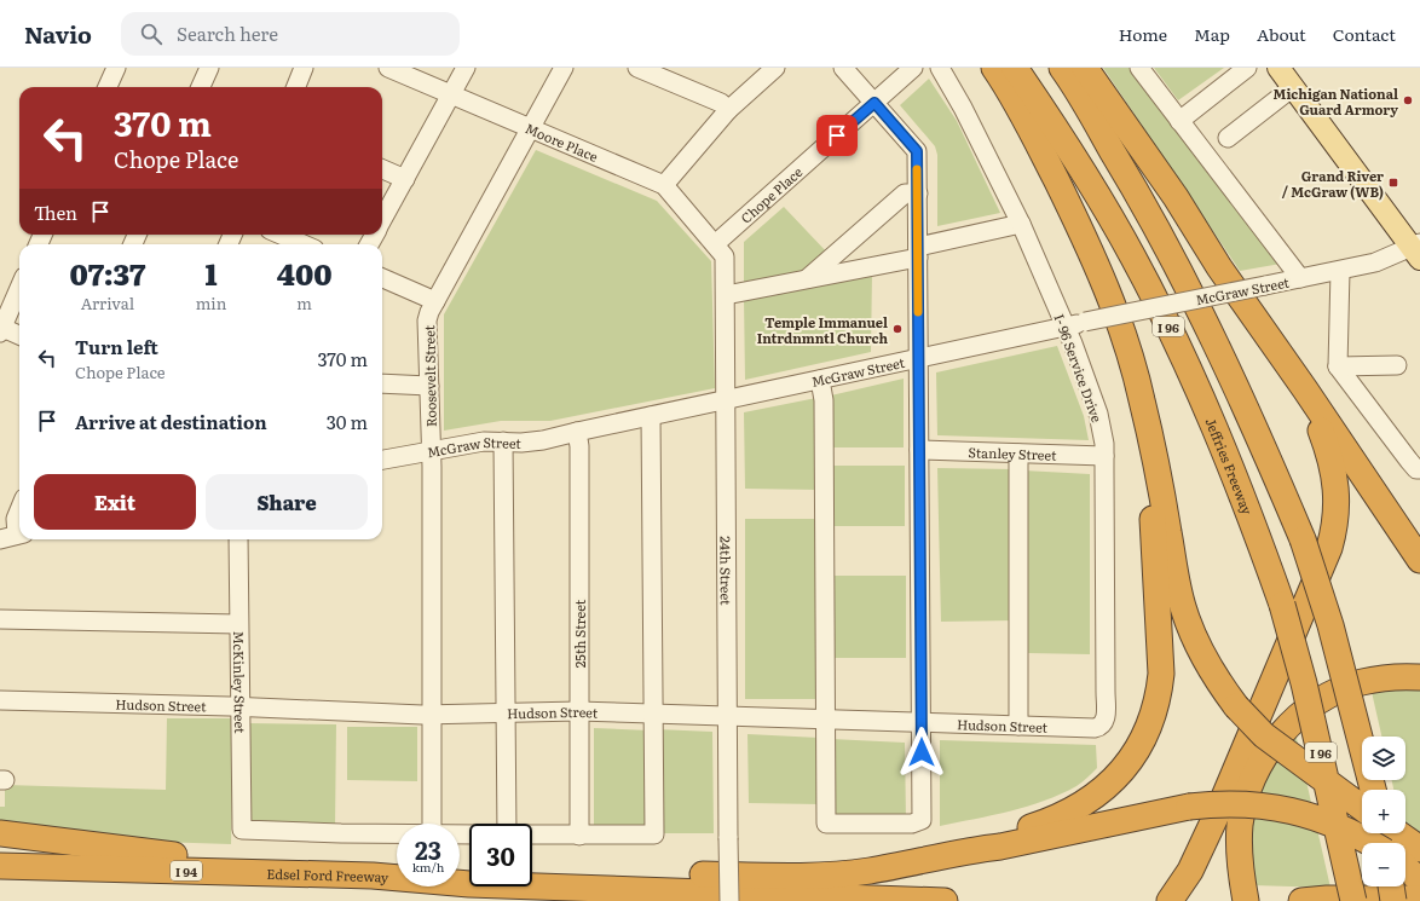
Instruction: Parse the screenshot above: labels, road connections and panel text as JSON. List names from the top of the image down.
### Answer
{
  "streets": {
    "highway": [
      "I 96",
      "Jeffries Freeway",
      "I 94",
      "Edsel Ford Freeway"
    ],
    "street": [
      "Moore Place",
      "Chope Place",
      "McGraw Street",
      "I- 96 Service Drive",
      "Roosevelt Street",
      "Stanley Street",
      "24th Street",
      "25th Street",
      "McKinley Street",
      "Hudson Street"
    ]
  },
  "crossings": [
    ["Moore Place", "Chope Place"],
    ["Moore Place", "Roosevelt Street"],
    ["Moore Place", "24th Street"],
    ["Chope Place", "24th Street"],
    ["McGraw Street", "I- 96 Service Drive"],
    ["McGraw Street", "Roosevelt Street"],
    ["McGraw Street", "24th Street"],
    ["McGraw Street", "25th Street"],
    ["I- 96 Service Drive", "Stanley Street"],
    ["I- 96 Service Drive", "Hudson Street"],
    ["Roosevelt Street", "Hudson Street"],
    ["24th Street", "Hudson Street"],
    ["25th Street", "Hudson Street"],
    ["McKinley Street", "Hudson Street"]
  ],
  "places": {
    "other": ["Michigan National Guard Armory", "Temple Immanuel Intrdnmntl Church"],
    "transit": ["Grand River / McGraw (WB)"]
  },
  "page": {
    "header": "Navio",
    "search": "Search here",
    "nav": [
      "Home",
      "Map",
      "About",
      "Contact"
    ],
    "turn": ["370 m", "Chope Place"],
    "then": "Then",
    "eta": [
      "07:37",
      "Arrival",
      "1",
      "min",
      "400",
      "m"
    ],
    "list": [
      {
        "name": "Turn left",
        "note": "Chope Place",
        "value": "370 m"
      },
      {
        "name": "Arrive at destination",
        "value": "30 m"
      }
    ],
    "buttons": ["Exit", "Share"],
    "map_buttons": ["+", "−"],
    "speed": "23 km/h",
    "limit": "30"
  }
}
